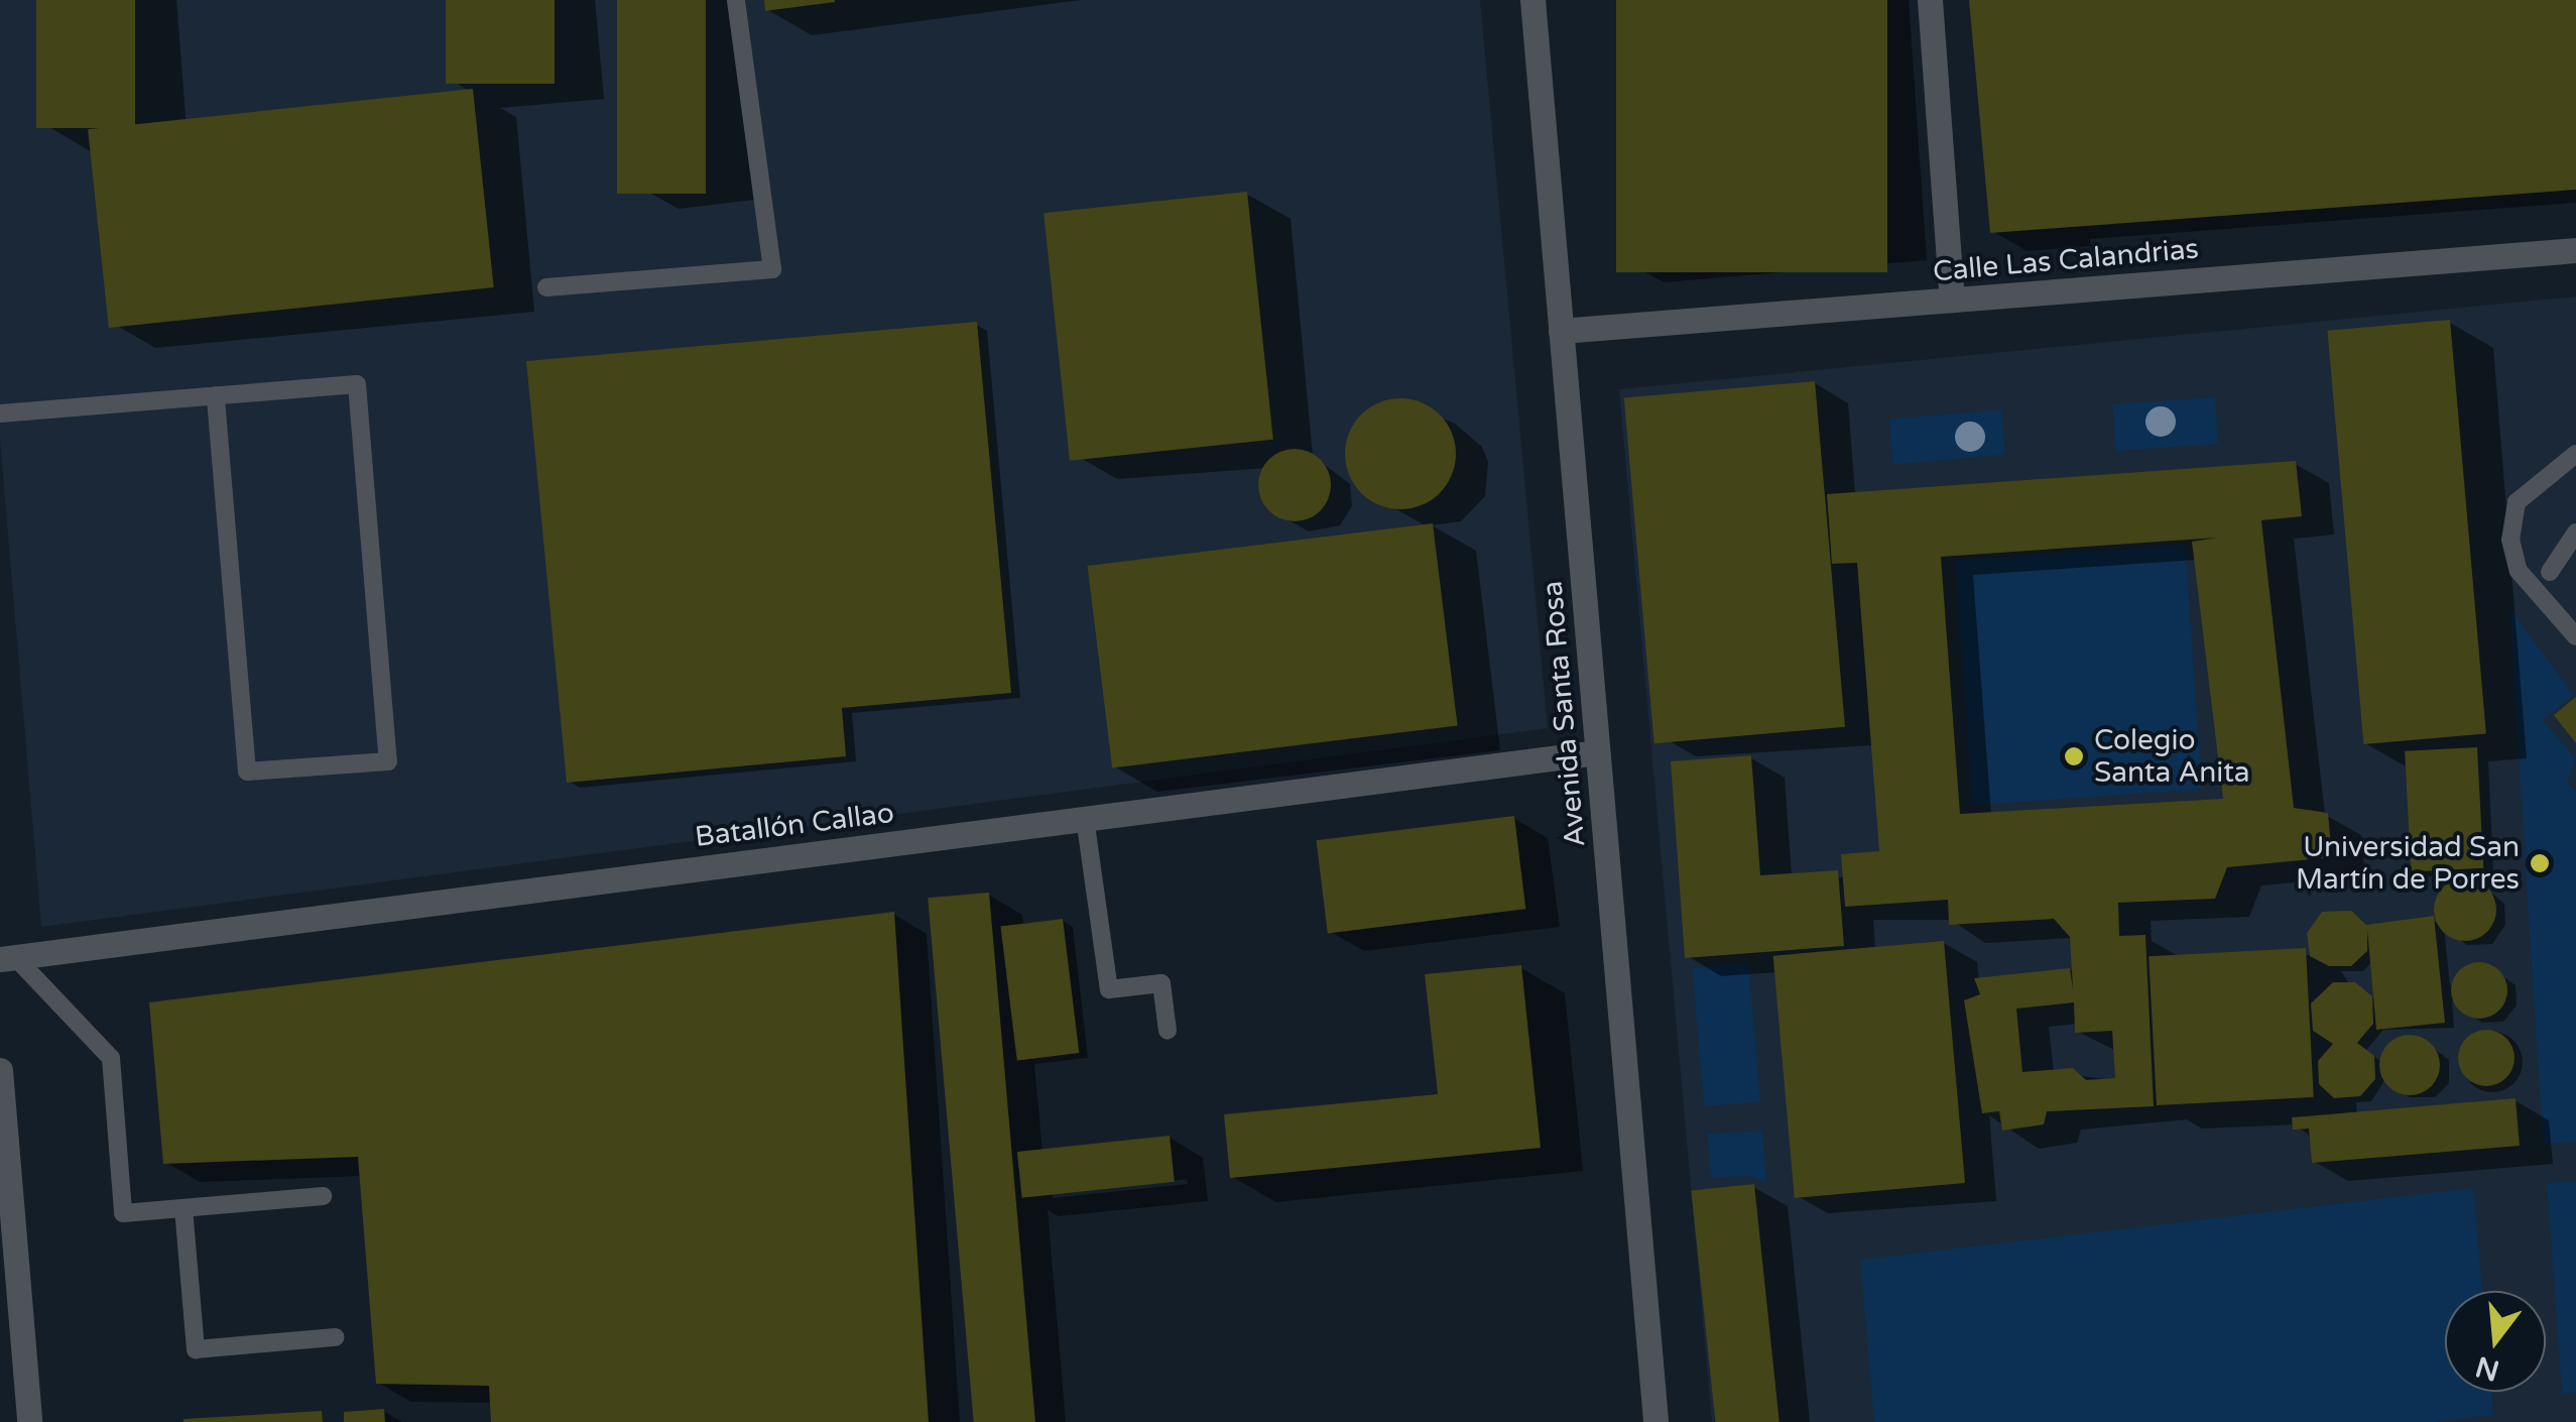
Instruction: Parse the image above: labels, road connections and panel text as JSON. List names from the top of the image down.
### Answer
{
  "streets": {
    "street": ["Calle Las Calandrias", "Avenida Santa Rosa", "Batallón Callao"]
  },
  "crossings": [
    ["Calle Las Calandrias", "Avenida Santa Rosa"],
    ["Avenida Santa Rosa", "Batallón Callao"]
  ],
  "places": ["Colegio Santa Anita", "Universidad San Martín de Porres"],
  "north": "bottom"
}
